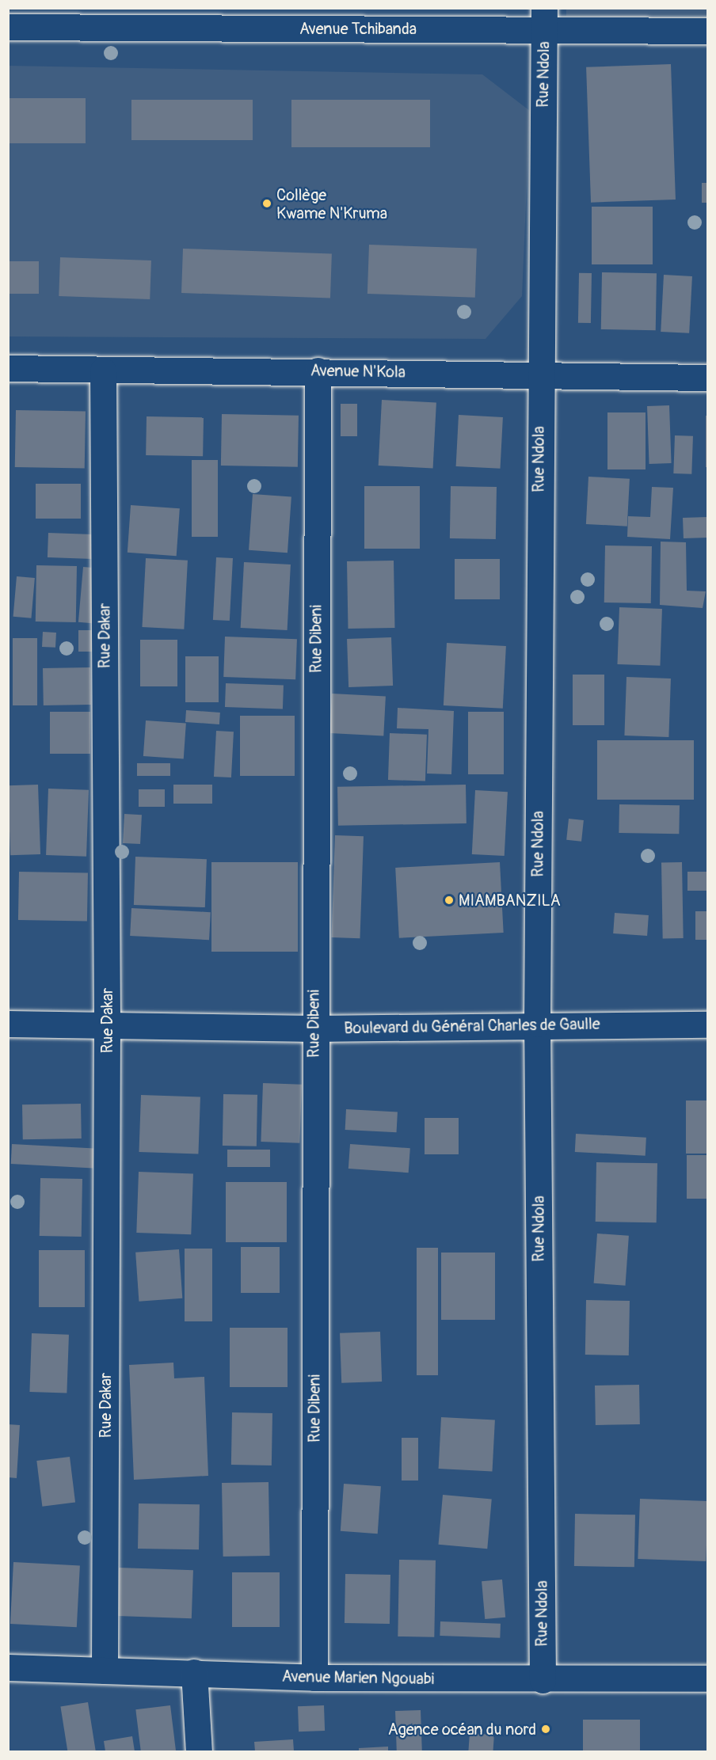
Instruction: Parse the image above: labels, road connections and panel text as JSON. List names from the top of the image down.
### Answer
{
  "streets": {
    "street": [
      "Avenue Tchibanda",
      "Rue Ndola",
      "Avenue N'Kola",
      "Rue Dakar",
      "Rue Dibeni",
      "Boulevard du Général Charles de Gaulle",
      "Avenue Marien Ngouabi"
    ]
  },
  "crossings": [
    ["Avenue Tchibanda", "Rue Ndola"],
    ["Rue Ndola", "Avenue N'Kola"],
    ["Rue Ndola", "Boulevard du Général Charles de Gaulle"],
    ["Rue Ndola", "Avenue Marien Ngouabi"],
    ["Avenue N'Kola", "Rue Dakar"],
    ["Avenue N'Kola", "Rue Dibeni"],
    ["Rue Dakar", "Boulevard du Général Charles de Gaulle"],
    ["Rue Dakar", "Avenue Marien Ngouabi"],
    ["Rue Dibeni", "Boulevard du Général Charles de Gaulle"],
    ["Rue Dibeni", "Avenue Marien Ngouabi"]
  ],
  "places": ["Collège Kwame N'Kruma", "MIAMBANZILA", "Agence océan du nord"]
}
